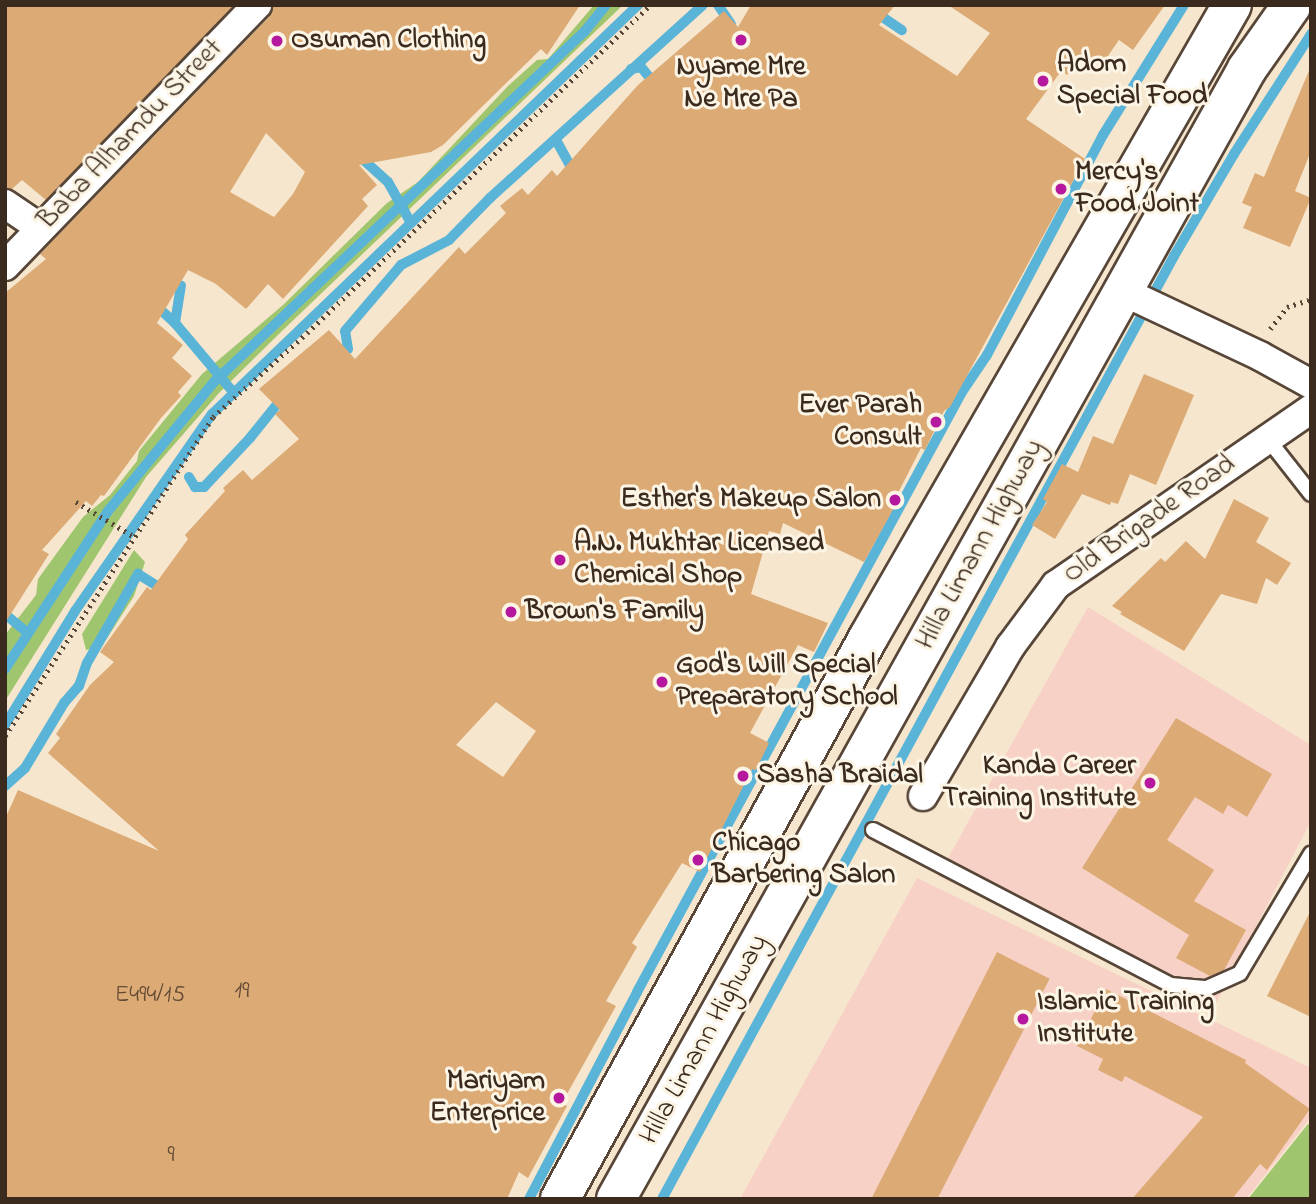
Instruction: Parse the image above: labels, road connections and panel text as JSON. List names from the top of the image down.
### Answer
{
  "streets": {
    "main road": ["Hilla Limann Highway"],
    "street": ["Baba Alhamdu Street", "Old Brigade Road"]
  },
  "places": [
    "Nyame Mre Ne Mre Pa",
    "Osuman Clothing",
    "Adom Special Food",
    "Mercy's Food Joint",
    "Ever Parah Consult",
    "Esther's Makeup Salon",
    "A.N. Mukhtar Licensed Chemical Shop",
    "Brown's Family",
    "God's Will Special Preparatory School",
    "Sasha Braidal",
    "Kanda Career Training Institute",
    "Chicago Barbering Salon",
    "Islamic Training Institute",
    "Mariyam Enterprice"
  ],
  "house_numbers": ["19", "E494/15", "9"]
}
